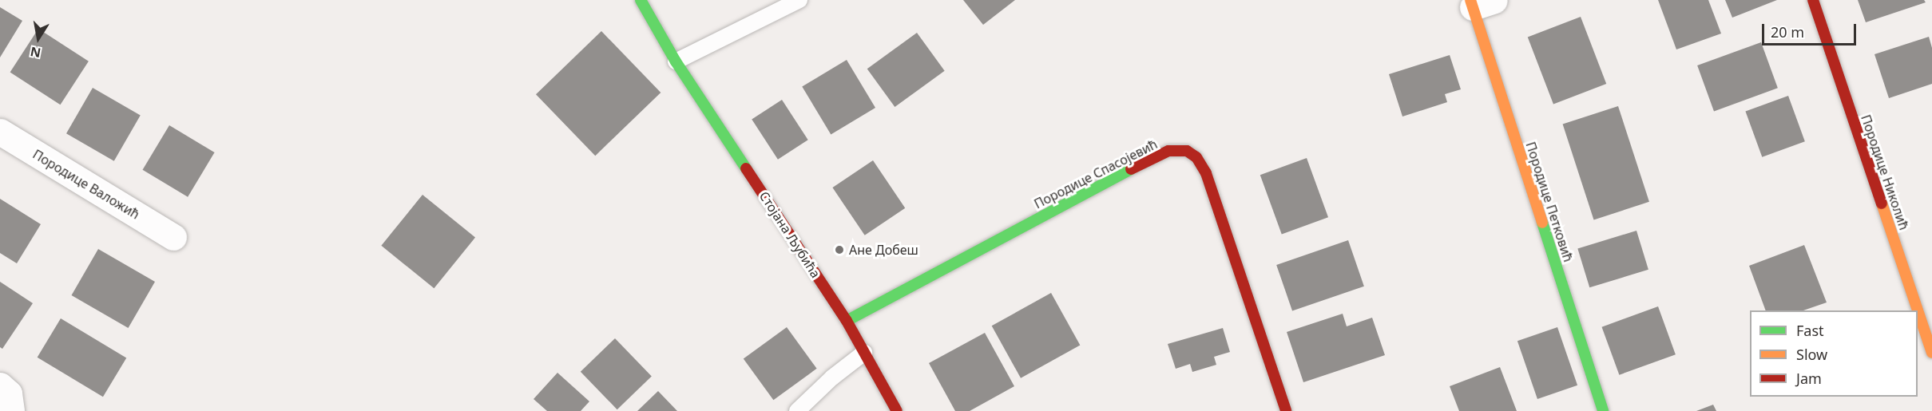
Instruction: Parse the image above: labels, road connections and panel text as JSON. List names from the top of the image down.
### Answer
{
  "streets": {
    "street": [
      "Породице Николић",
      "Породице Спасојевић",
      "Породице Валожић",
      "Породице Петковић",
      "Стојана Љубића"
    ]
  },
  "crossings": [
    ["Породице Спасојевић", "Стојана Љубића"]
  ],
  "places": ["Ане Добеш"],
  "legend": ["Fast", "Slow", "Jam"],
  "scale_bar": "20 m",
  "north": "bottom"
}
